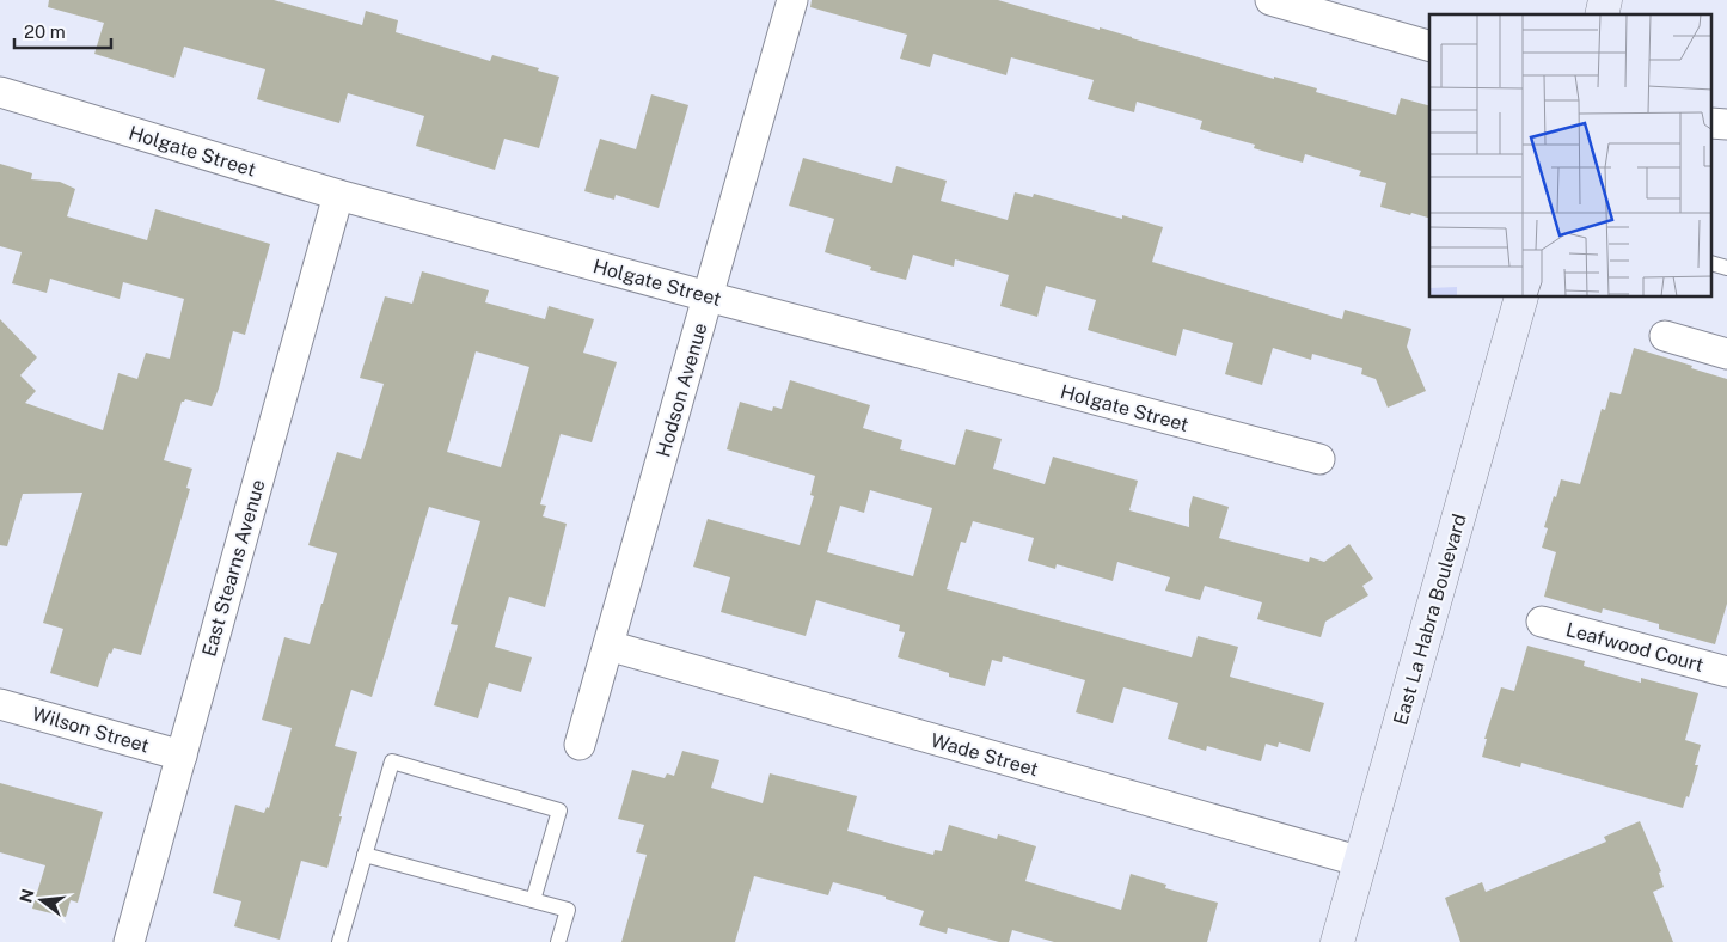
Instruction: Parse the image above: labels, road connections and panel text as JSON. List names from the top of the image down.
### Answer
{
  "streets": {
    "main road": ["East La Habra Boulevard"],
    "street": [
      "Holgate Street",
      "Hodson Avenue",
      "East Stearns Avenue",
      "Leafwood Court",
      "Wilson Street",
      "Wade Street"
    ]
  },
  "crossings": [
    ["Holgate Street", "Hodson Avenue"],
    ["Holgate Street", "East Stearns Avenue"],
    ["Hodson Avenue", "Wade Street"],
    ["East Stearns Avenue", "Wilson Street"],
    ["East La Habra Boulevard", "Wade Street"]
  ],
  "scale_bar": "20 m",
  "north": "left"
}
